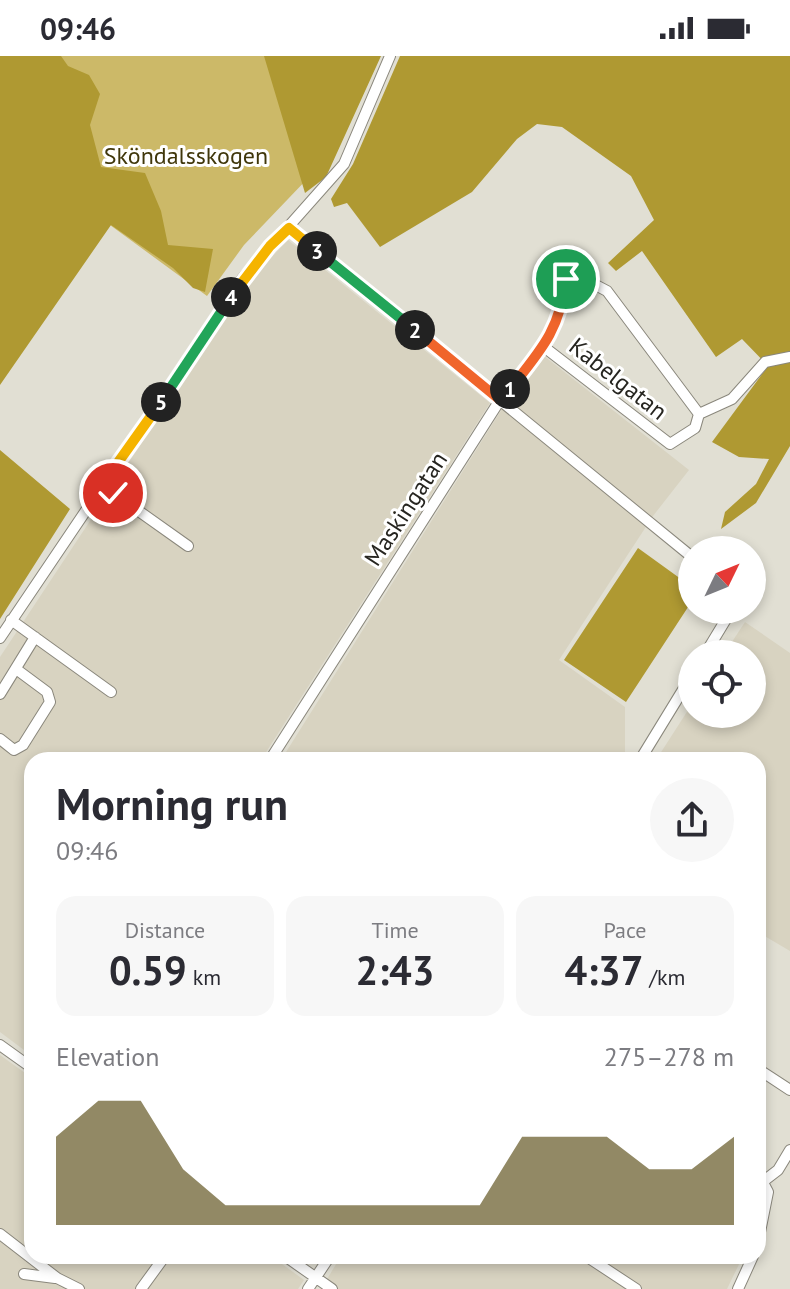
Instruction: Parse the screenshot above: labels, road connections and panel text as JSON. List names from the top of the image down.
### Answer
{
  "streets": {
    "street": ["Kabelgatan", "Maskingatan"]
  },
  "crossings": [
    ["Kabelgatan", "Maskingatan"]
  ],
  "parks": ["Sköndalsskogen"],
  "north": "top right",
  "page": {
    "status": "09:46",
    "pins": [
      "3",
      "4",
      "2",
      "1",
      "5"
    ],
    "heading": ["Morning run", "09:46"],
    "stats": [
      ["Distance", "0.59 km"],
      ["Time", "2:43"],
      ["Pace", "4:37 /km"]
    ],
    "chart": ["Elevation", "275–278 m"]
  }
}
